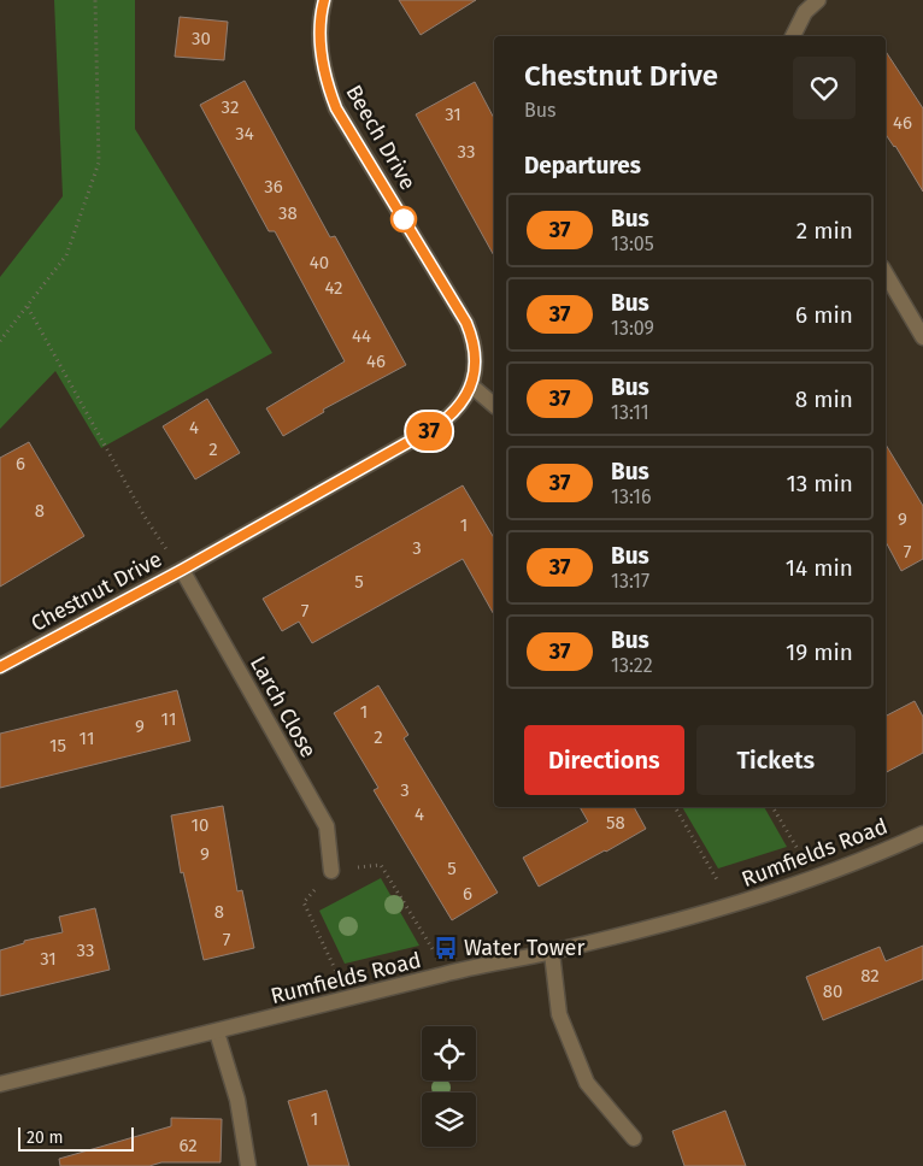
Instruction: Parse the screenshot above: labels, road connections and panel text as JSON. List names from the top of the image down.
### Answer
{
  "streets": {
    "street": [
      "Beech Drive",
      "Chestnut Drive",
      "Larch Close",
      "Rumfields Road"
    ]
  },
  "crossings": [
    ["Beech Drive", "Chestnut Drive"],
    ["Chestnut Drive", "Larch Close"]
  ],
  "places": {
    "bus stop": ["Water Tower"]
  },
  "lines": ["bus line 37"],
  "house_numbers": [
    "30",
    "32",
    "31",
    "46",
    "34",
    "33",
    "36",
    "38",
    "40",
    "42",
    "44",
    "46",
    "4",
    "2",
    "6",
    "8",
    "9",
    "1",
    "3",
    "7",
    "5",
    "7",
    "1",
    "11",
    "9",
    "2",
    "11",
    "15",
    "3",
    "4",
    "58",
    "10",
    "9",
    "5",
    "6",
    "8",
    "7",
    "33",
    "31",
    "82",
    "80",
    "1",
    "62"
  ],
  "scale_bar": "20 m",
  "page": {
    "on_map": "37",
    "heading": [
      ["Chestnut Drive", "Bus"],
      "Departures"
    ],
    "list": [
      {
        "mark": "37",
        "name": "Bus",
        "note": "13:05",
        "value": "2 min"
      },
      {
        "mark": "37",
        "name": "Bus",
        "note": "13:09",
        "value": "6 min"
      },
      {
        "mark": "37",
        "name": "Bus",
        "note": "13:11",
        "value": "8 min"
      },
      {
        "mark": "37",
        "name": "Bus",
        "note": "13:16",
        "value": "13 min"
      },
      {
        "mark": "37",
        "name": "Bus",
        "note": "13:17",
        "value": "14 min"
      },
      {
        "mark": "37",
        "name": "Bus",
        "note": "13:22",
        "value": "19 min"
      }
    ],
    "buttons": ["Directions", "Tickets"],
    "scale": "20 m"
  }
}
